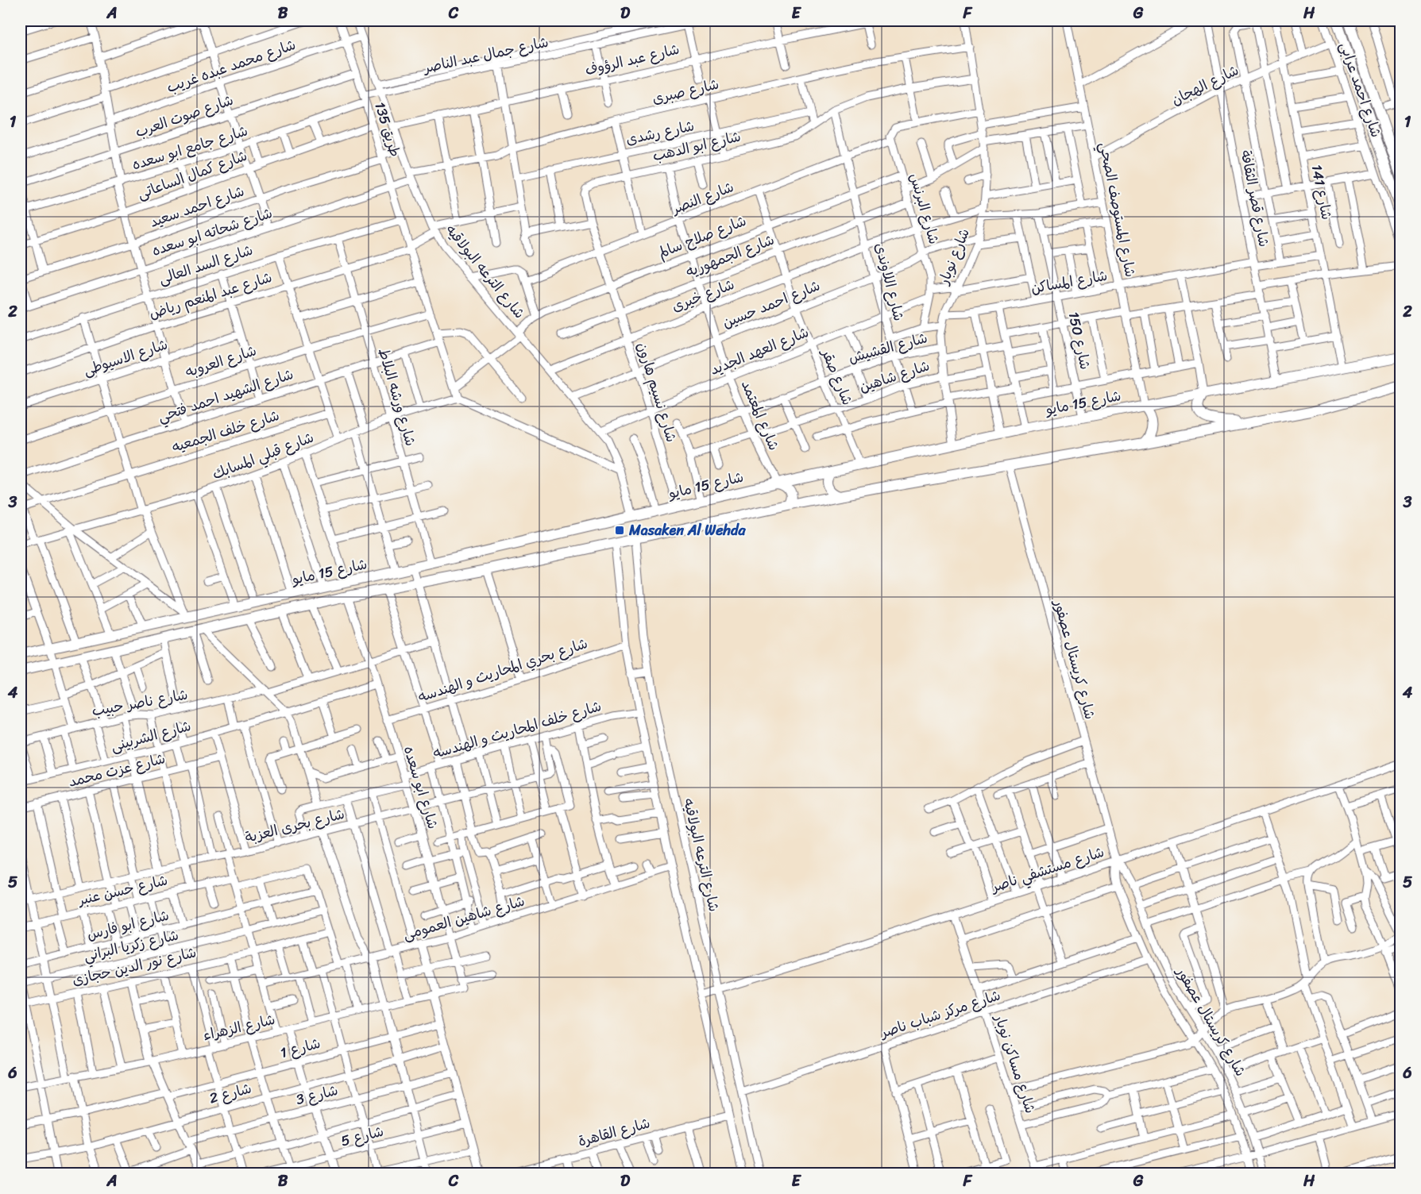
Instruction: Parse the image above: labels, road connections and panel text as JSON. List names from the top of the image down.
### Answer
{
  "streets": {
    "main road": ["شارع 15 مايو"],
    "street": [
      "شارع جمال عبد الناصر",
      "شارع عبد الرؤوف",
      "شارع محمد عبده غريب",
      "شارع الهجان",
      "شارع احمد عرابى",
      "شارع صبرى",
      "شارع صوت العرب",
      "طريق 135",
      "شارع رشدى",
      "شارع ابو الدهب",
      "شارع جامع ابو سعده",
      "شارع كمال الساعاتى",
      "شارع 141",
      "شارع النصر",
      "شارع قصر الثقافة",
      "شارع احمد سعيد",
      "شارع البرنس",
      "شارع المستوصف الصحي",
      "شارع شحاته ابو سعده",
      "شارع صلاح سالم",
      "شارع الجمهوريه",
      "شارع نوبار",
      "شارع السد العالى",
      "شارع الترعه البولاقيه",
      "شارع اللاوندى",
      "شارع المساكن",
      "شارع عبد المنعم رياض",
      "شارع خيرى",
      "شارع احمد حسين",
      "شارع 150",
      "شارع القشيش",
      "شارع العهد الجديد",
      "شارع الاسيوطى",
      "شارع العروبه",
      "شارع شاهين",
      "شارع صقر",
      "شارع نسيم هارون",
      "شارع الشهيد احمد فتحي",
      "شارع ورشه البلاط",
      "شارع المعتمد",
      "شارع خلف الجمعيه",
      "شارع قبلي المسابك",
      "شارع كريستال عصفور",
      "شارع بحري المحاريث و الهندسه",
      "شارع ناصر حبيب",
      "شارع خلف المحاريث و الهندسه",
      "شارع الشربينى",
      "شارع عزت محمد",
      "شارع ابو سعده",
      "شارع بحرى العزبة",
      "شارع مستشفي ناصر",
      "شارع حسن عنبر",
      "شارع شاهين العمومى",
      "شارع ابو فارس",
      "شارع زكريا البراني",
      "شارع نور الدين حجازى",
      "شارع مركز شباب ناصر",
      "شارع الزهراء",
      "شارع 1",
      "شارع مساكن نوبار",
      "شارع 2",
      "شارع 3",
      "شارع القاهرة",
      "شارع 5"
    ]
  },
  "crossings": [
    ["شارع جمال عبد الناصر", "طريق 135"],
    ["شارع جمال عبد الناصر", "شارع جامع ابو سعده"],
    ["شارع جمال عبد الناصر", "شارع الترعه البولاقيه"],
    ["شارع عبد الرؤوف", "شارع الترعه البولاقيه"],
    ["شارع محمد عبده غريب", "طريق 135"],
    ["شارع محمد عبده غريب", "شارع الترعه البولاقيه"],
    ["شارع الهجان", "شارع احمد عرابى"],
    ["شارع الهجان", "شارع 141"],
    ["شارع الهجان", "شارع قصر الثقافة"],
    ["شارع الهجان", "شارع المستوصف الصحي"],
    ["شارع صبرى", "شارع شحاته ابو سعده"],
    ["شارع صبرى", "شارع نوبار"],
    ["شارع صبرى", "شارع الترعه البولاقيه"],
    ["شارع صوت العرب", "طريق 135"],
    ["طريق 135", "شارع جامع ابو سعده"],
    ["طريق 135", "شارع كمال الساعاتى"],
    ["طريق 135", "شارع احمد سعيد"],
    ["طريق 135", "شارع شحاته ابو سعده"],
    ["طريق 135", "شارع صلاح سالم"],
    ["طريق 135", "شارع السد العالى"],
    ["طريق 135", "شارع عبد المنعم رياض"],
    ["طريق 135", "شارع العروبه"],
    ["طريق 135", "شارع الشهيد احمد فتحي"],
    ["طريق 135", "شارع قبلي المسابك"],
    ["شارع ابو الدهب", "شارع نوبار"],
    ["شارع ابو الدهب", "شارع اللاوندى"],
    ["شارع ابو الدهب", "شارع نسيم هارون"],
    ["شارع ابو الدهب", "شارع المعتمد"],
    ["شارع 141", "شارع المساكن"],
    ["شارع 141", "شارع 15 مايو"],
    ["شارع النصر", "شارع البرنس"],
    ["شارع النصر", "شارع اللاوندى"],
    ["شارع النصر", "شارع صقر"],
    ["شارع النصر", "شارع نسيم هارون"],
    ["شارع النصر", "شارع المعتمد"],
    ["شارع قصر الثقافة", "شارع المساكن"],
    ["شارع قصر الثقافة", "شارع 15 مايو"],
    ["شارع احمد سعيد", "شارع الترعه البولاقيه"],
    ["شارع البرنس", "شارع صلاح سالم"],
    ["شارع البرنس", "شارع الجمهوريه"],
    ["شارع البرنس", "شارع خيرى"],
    ["شارع البرنس", "شارع احمد حسين"],
    ["شارع البرنس", "شارع العهد الجديد"],
    ["شارع المستوصف الصحي", "شارع المساكن"],
    ["شارع المستوصف الصحي", "شارع 15 مايو"],
    ["شارع شحاته ابو سعده", "شارع الترعه البولاقيه"],
    ["شارع صلاح سالم", "شارع الترعه البولاقيه"],
    ["شارع صلاح سالم", "شارع اللاوندى"],
    ["شارع صلاح سالم", "شارع صقر"],
    ["شارع صلاح سالم", "شارع نسيم هارون"],
    ["شارع صلاح سالم", "شارع المعتمد"],
    ["شارع الجمهوريه", "شارع اللاوندى"],
    ["شارع الجمهوريه", "شارع صقر"],
    ["شارع الجمهوريه", "شارع نسيم هارون"],
    ["شارع الجمهوريه", "شارع المعتمد"],
    ["شارع نوبار", "شارع المساكن"],
    ["شارع نوبار", "شارع خيرى"],
    ["شارع نوبار", "شارع احمد حسين"],
    ["شارع نوبار", "شارع القشيش"],
    ["شارع نوبار", "شارع شاهين"],
    ["شارع نوبار", "شارع 15 مايو"],
    ["شارع السد العالى", "شارع ورشه البلاط"],
    ["شارع الترعه البولاقيه", "شارع عبد المنعم رياض"],
    ["شارع الترعه البولاقيه", "شارع خيرى"],
    ["شارع الترعه البولاقيه", "شارع احمد حسين"],
    ["شارع الترعه البولاقيه", "شارع العهد الجديد"],
    ["شارع الترعه البولاقيه", "شارع 15 مايو"],
    ["شارع الترعه البولاقيه", "شارع مستشفي ناصر"],
    ["شارع الترعه البولاقيه", "شارع مركز شباب ناصر"],
    ["شارع اللاوندى", "شارع خيرى"],
    ["شارع اللاوندى", "شارع احمد حسين"],
    ["شارع اللاوندى", "شارع القشيش"],
    ["شارع اللاوندى", "شارع العهد الجديد"],
    ["شارع اللاوندى", "شارع شاهين"],
    ["شارع المساكن", "شارع 150"],
    ["شارع عبد المنعم رياض", "شارع ورشه البلاط"],
    ["شارع خيرى", "شارع صقر"],
    ["شارع خيرى", "شارع نسيم هارون"],
    ["شارع خيرى", "شارع المعتمد"],
    ["شارع احمد حسين", "شارع صقر"],
    ["شارع احمد حسين", "شارع نسيم هارون"],
    ["شارع احمد حسين", "شارع المعتمد"],
    ["شارع 150", "شارع 15 مايو"],
    ["شارع القشيش", "شارع صقر"],
    ["شارع القشيش", "شارع المعتمد"],
    ["شارع العهد الجديد", "شارع صقر"],
    ["شارع العهد الجديد", "شارع نسيم هارون"],
    ["شارع العهد الجديد", "شارع المعتمد"],
    ["شارع العروبه", "شارع ورشه البلاط"],
    ["شارع شاهين", "شارع صقر"],
    ["شارع شاهين", "شارع المعتمد"],
    ["شارع صقر", "شارع 15 مايو"],
    ["شارع نسيم هارون", "شارع 15 مايو"],
    ["شارع الشهيد احمد فتحي", "شارع ورشه البلاط"],
    ["شارع ورشه البلاط", "شارع 15 مايو"],
    ["شارع ورشه البلاط", "شارع قبلي المسابك"],
    ["شارع 15 مايو", "شارع المعتمد"],
    ["شارع 15 مايو", "شارع كريستال عصفور"],
    ["شارع 15 مايو", "شارع ابو سعده"],
    ["شارع كريستال عصفور", "شارع مستشفي ناصر"],
    ["شارع كريستال عصفور", "شارع مركز شباب ناصر"],
    ["شارع بحري المحاريث و الهندسه", "شارع ابو سعده"],
    ["شارع ناصر حبيب", "شارع ابو سعده"],
    ["شارع خلف المحاريث و الهندسه", "شارع ابو سعده"],
    ["شارع الشربينى", "شارع ابو سعده"],
    ["شارع ابو سعده", "شارع بحرى العزبة"],
    ["شارع ابو سعده", "شارع شاهين العمومى"],
    ["شارع ابو سعده", "شارع الزهراء"],
    ["شارع مستشفي ناصر", "شارع مساكن نوبار"],
    ["شارع مركز شباب ناصر", "شارع مساكن نوبار"]
  ],
  "places": {
    "transit": ["Masaken Al Wehda"]
  },
  "grid": {
    "columns": [
      "A",
      "B",
      "C",
      "D",
      "E",
      "F",
      "G",
      "H"
    ],
    "rows": [
      "1",
      "2",
      "3",
      "4",
      "5",
      "6"
    ]
  }
}
